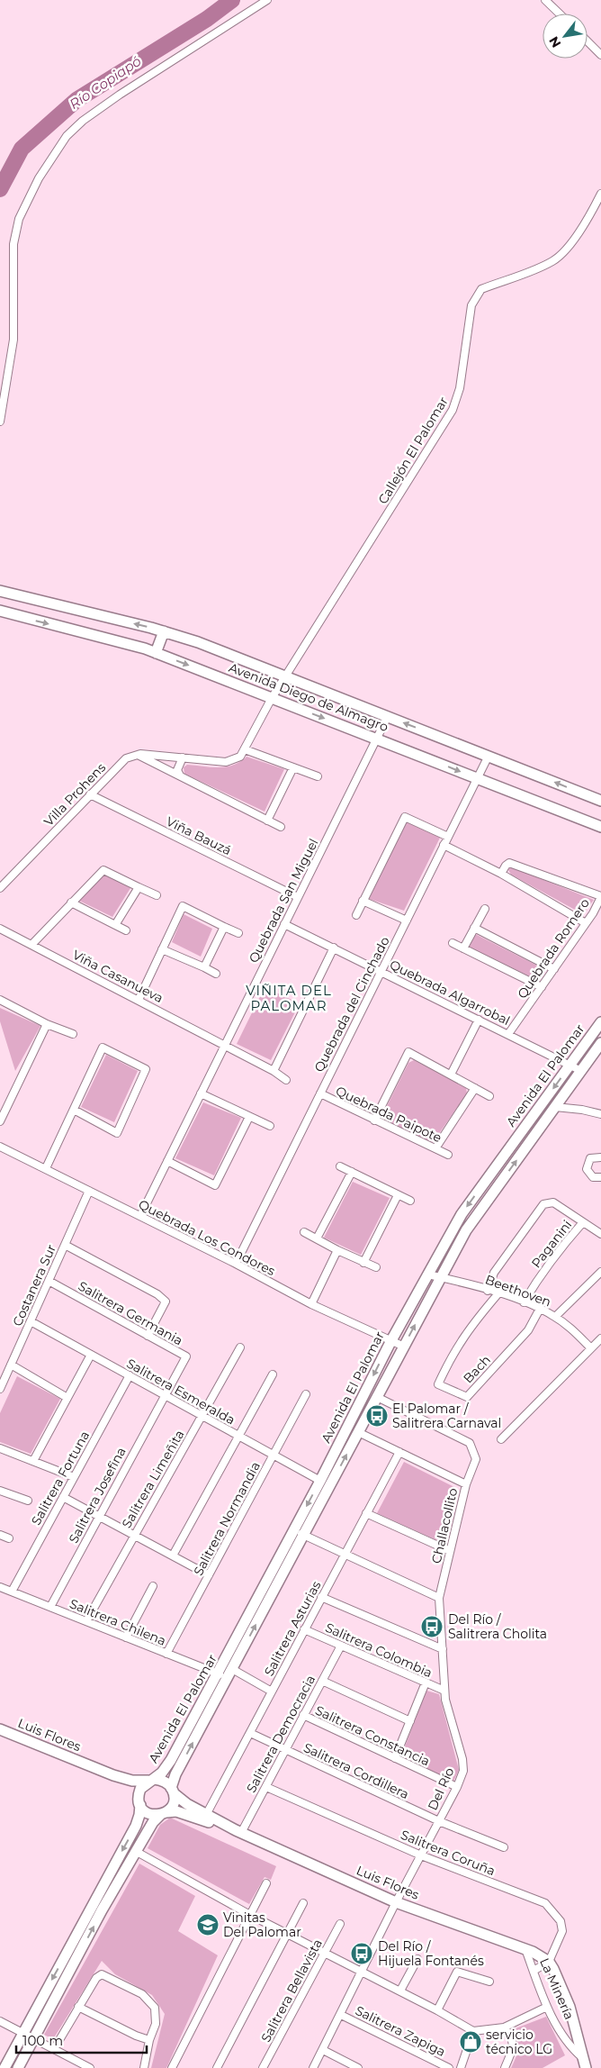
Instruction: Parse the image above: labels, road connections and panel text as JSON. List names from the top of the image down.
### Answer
{
  "streets": {
    "street": [
      "Callejón El Palomar",
      "Avenida Diego de Almagro",
      "Villa Prohens",
      "Viña Bauzá",
      "Quebrada San Miguel",
      "Quebrada Romero",
      "Viña Casanueva",
      "Quebrada Algarrobal",
      "Quebrada del Cinchado",
      "Avenida El Palomar",
      "Quebrada Paipote",
      "Quebrada Los Condores",
      "Paganini",
      "Costanera Sur",
      "Beethoven",
      "Salitrera Germania",
      "Bach",
      "Salitrera Esmeralda",
      "Salitrera Fortuna",
      "Salitrera Limeñita",
      "Salitrera Josefina",
      "Salitrera Normandia",
      "Challacollito",
      "Salitrera Chilena",
      "Salitrera Asturias",
      "Salitrera Colombia",
      "Salitrera Democracia",
      "Luis Flores",
      "Salitrera Constancia",
      "Salitrera Cordillera",
      "Del Río",
      "Salitrera Coruña",
      "La Minería",
      "Salitrera Bellavista",
      "Salitrera Zapiga"
    ]
  },
  "crossings": [
    ["Callejón El Palomar", "Avenida Diego de Almagro"],
    ["Avenida Diego de Almagro", "Quebrada San Miguel"],
    ["Avenida Diego de Almagro", "Quebrada del Cinchado"],
    ["Villa Prohens", "Viña Bauzá"],
    ["Viña Bauzá", "Quebrada San Miguel"],
    ["Quebrada San Miguel", "Viña Casanueva"],
    ["Quebrada San Miguel", "Quebrada Algarrobal"],
    ["Quebrada San Miguel", "Quebrada Los Condores"],
    ["Quebrada Romero", "Quebrada Algarrobal"],
    ["Quebrada Algarrobal", "Quebrada del Cinchado"],
    ["Quebrada Algarrobal", "Avenida El Palomar"],
    ["Quebrada del Cinchado", "Quebrada Paipote"],
    ["Quebrada del Cinchado", "Quebrada Los Condores"],
    ["Avenida El Palomar", "Quebrada Los Condores"],
    ["Avenida El Palomar", "Beethoven"],
    ["Avenida El Palomar", "Salitrera Esmeralda"],
    ["Avenida El Palomar", "Challacollito"],
    ["Avenida El Palomar", "Salitrera Chilena"],
    ["Avenida El Palomar", "Luis Flores"],
    ["Quebrada Los Condores", "Costanera Sur"],
    ["Paganini", "Beethoven"],
    ["Costanera Sur", "Salitrera Germania"],
    ["Costanera Sur", "Salitrera Esmeralda"],
    ["Beethoven", "Bach"],
    ["Salitrera Germania", "Salitrera Esmeralda"],
    ["Salitrera Germania", "Salitrera Josefina"],
    ["Salitrera Esmeralda", "Salitrera Fortuna"],
    ["Salitrera Esmeralda", "Salitrera Limeñita"],
    ["Salitrera Esmeralda", "Salitrera Josefina"],
    ["Salitrera Esmeralda", "Salitrera Normandia"],
    ["Salitrera Fortuna", "Salitrera Chilena"],
    ["Salitrera Limeñita", "Salitrera Chilena"],
    ["Salitrera Josefina", "Salitrera Chilena"],
    ["Salitrera Normandia", "Salitrera Chilena"],
    ["Challacollito", "Del Río"],
    ["Salitrera Chilena", "Salitrera Asturias"],
    ["Salitrera Asturias", "Salitrera Colombia"],
    ["Salitrera Asturias", "Luis Flores"],
    ["Salitrera Asturias", "Salitrera Cordillera"],
    ["Salitrera Colombia", "Salitrera Democracia"],
    ["Salitrera Colombia", "Del Río"],
    ["Salitrera Democracia", "Luis Flores"],
    ["Salitrera Democracia", "Salitrera Constancia"],
    ["Salitrera Democracia", "Salitrera Cordillera"],
    ["Salitrera Democracia", "Salitrera Coruña"],
    ["Luis Flores", "Del Río"],
    ["Luis Flores", "La Minería"],
    ["Salitrera Constancia", "Del Río"],
    ["Salitrera Cordillera", "Del Río"],
    ["Del Río", "Salitrera Coruña"],
    ["Del Río", "Salitrera Zapiga"],
    ["Salitrera Coruña", "La Minería"]
  ],
  "districts": ["VIÑITA DEL PALOMAR"],
  "water": ["Río Copiapó"],
  "places": {
    "bus stop": ["El Palomar / Salitrera Carnaval", "Del Río / Salitrera Cholita", "Del Río / Hijuela Fontanés"],
    "school or university": ["Vinitas Del Palomar"],
    "shop": ["servicio técnico LG"]
  },
  "scale_bar": "100 m",
  "north": "bottom left"
}
